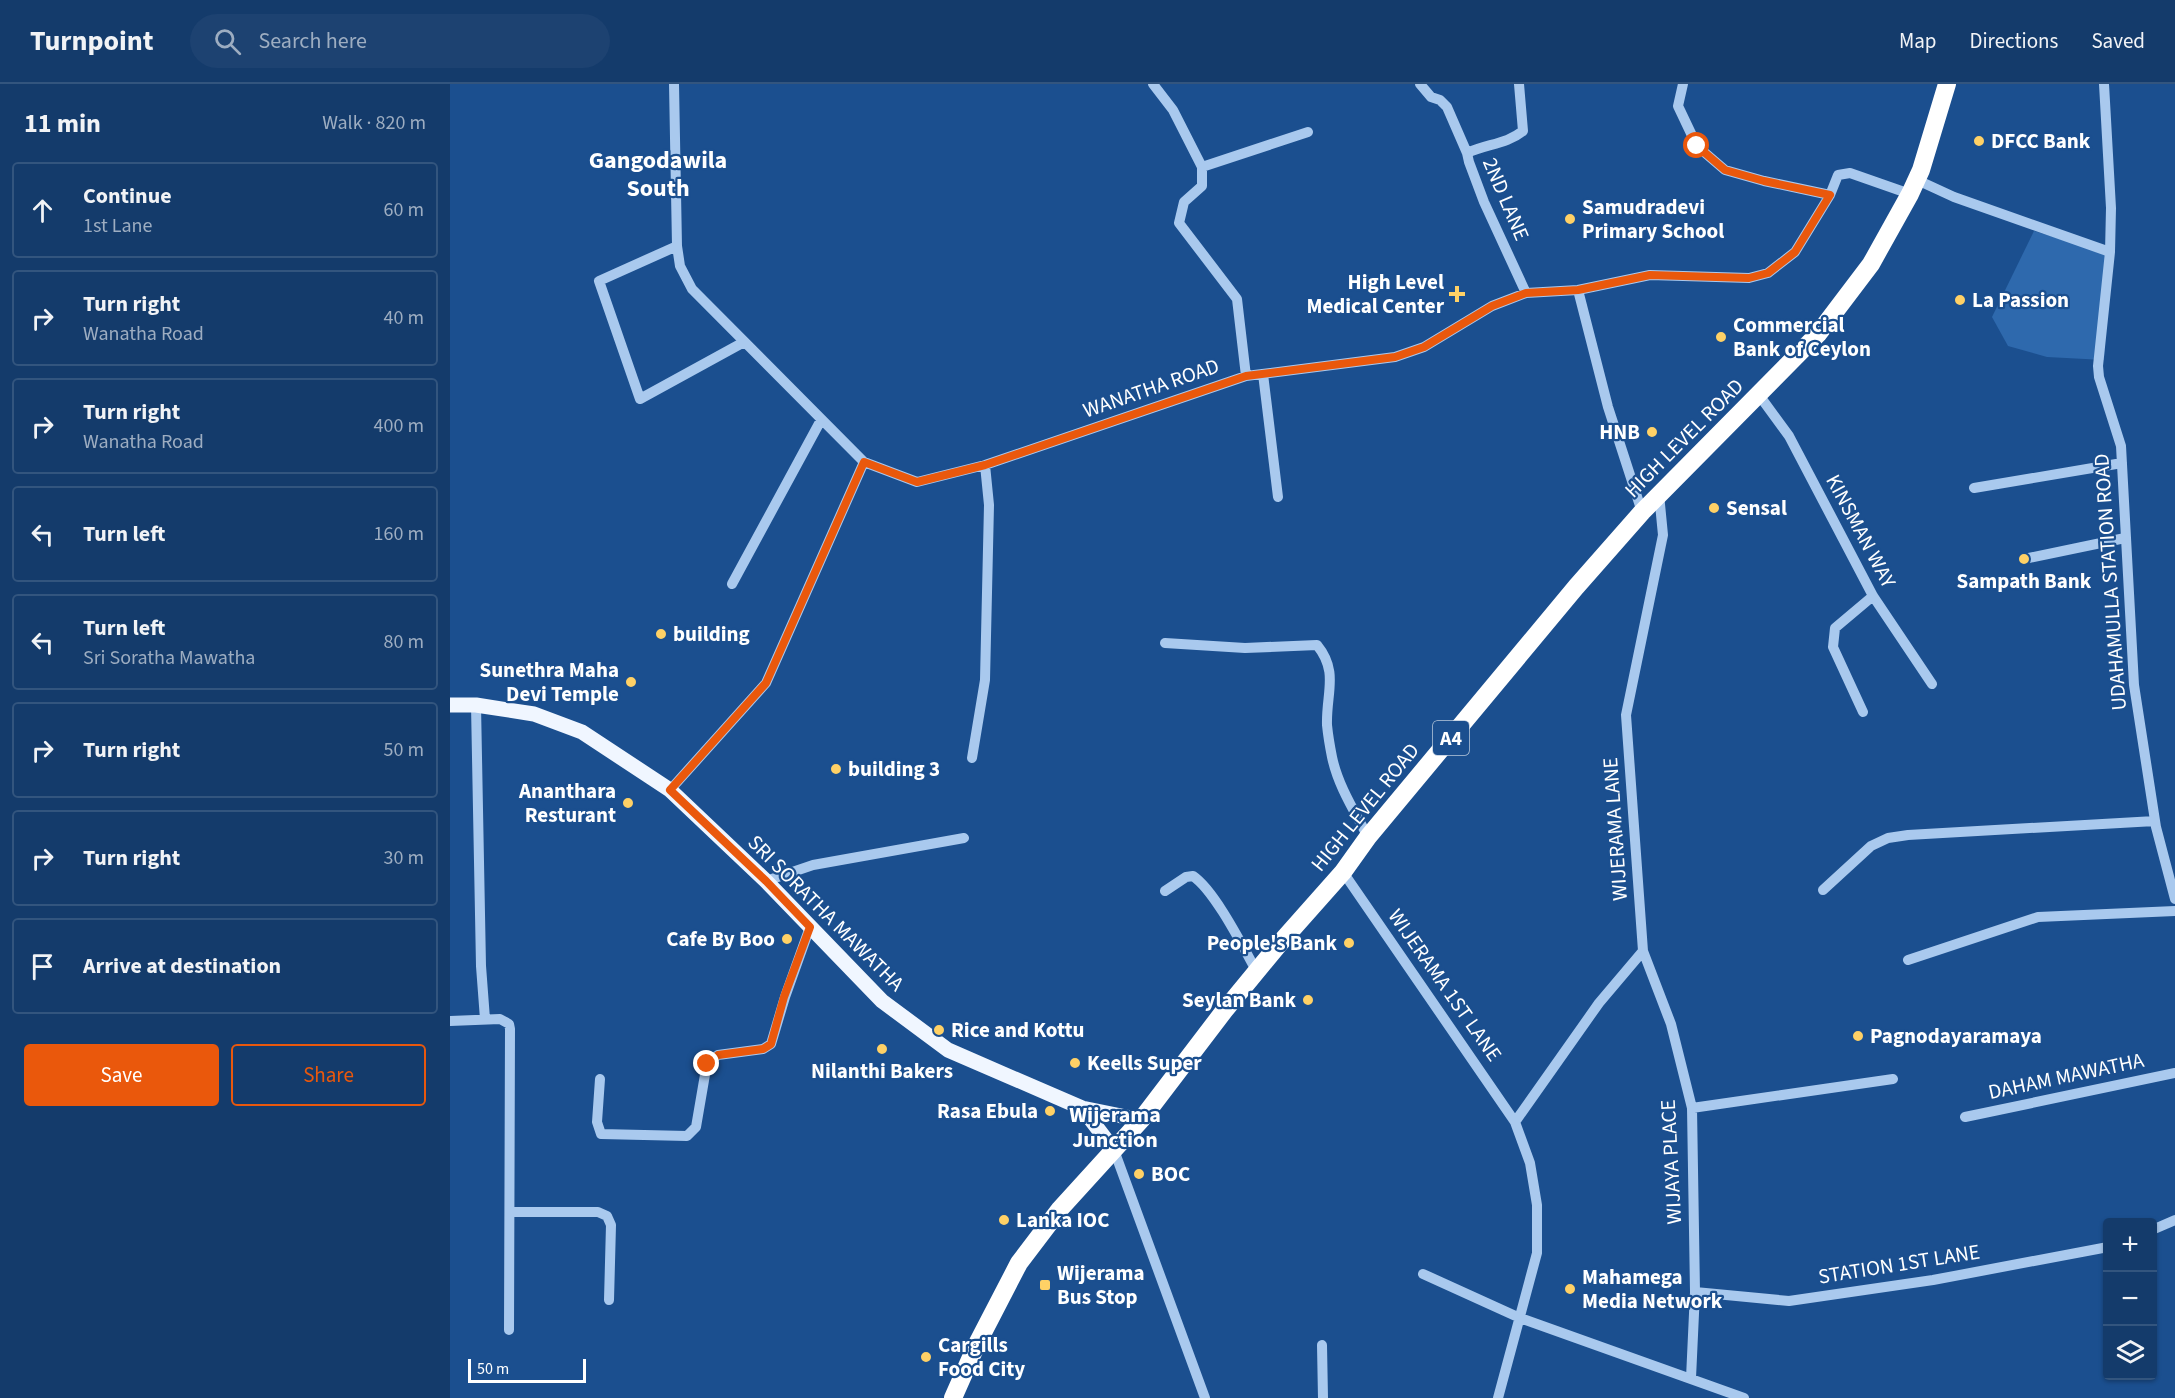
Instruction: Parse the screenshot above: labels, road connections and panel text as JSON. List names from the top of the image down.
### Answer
{
  "streets": {
    "highway": ["HIGH LEVEL ROAD", "A4"],
    "main road": ["SRI SORATHA MAWATHA"],
    "street": [
      "2ND LANE",
      "WANATHA ROAD",
      "KINSMAN WAY",
      "UDAHAMULLA STATION ROAD",
      "WIJERAMA LANE",
      "WIJERAMA 1ST LANE",
      "DAHAM MAWATHA",
      "WIJAYA PLACE",
      "STATION 1ST LANE"
    ]
  },
  "crossings": [
    ["2ND LANE", "WANATHA ROAD"],
    ["WANATHA ROAD", "HIGH LEVEL ROAD"],
    ["HIGH LEVEL ROAD", "KINSMAN WAY"],
    ["HIGH LEVEL ROAD", "WIJERAMA LANE"],
    ["HIGH LEVEL ROAD", "SRI SORATHA MAWATHA"],
    ["HIGH LEVEL ROAD", "WIJERAMA 1ST LANE"],
    ["WIJERAMA LANE", "WIJAYA PLACE"],
    ["WIJAYA PLACE", "STATION 1ST LANE"]
  ],
  "districts": ["Gangodawila South", "Wijerama Junction"],
  "places": {
    "other": [
      "DFCC Bank",
      "Samudradevi Primary School",
      "La Passion",
      "Commercial Bank of Ceylon",
      "HNB",
      "Sensal",
      "Sampath Bank",
      "building",
      "Sunethra Maha Devi Temple",
      "building 3",
      "Ananthara Resturant",
      "Cafe By Boo",
      "People's Bank",
      "Seylan Bank",
      "Rice and Kottu",
      "Pagnodayaramaya",
      "Nilanthi Bakers",
      "Keells Super",
      "Rasa Ebula",
      "BOC",
      "Lanka IOC",
      "Mahamega Media Network",
      "Cargills Food City"
    ],
    "health": ["High Level Medical Center"],
    "transit": ["Wijerama Bus Stop"]
  },
  "scale_bar": "50 m",
  "page": {
    "header": "Turnpoint",
    "search": "Search here",
    "nav": ["Map", "Directions", "Saved"],
    "heading": ["11 min", "Walk · 820 m"],
    "list": [
      ["Continue", "1st Lane", "60 m"],
      ["Turn right", "Wanatha Road", "40 m"],
      ["Turn right", "Wanatha Road", "400 m"],
      ["Turn left", "160 m"],
      ["Turn left", "Sri Soratha Mawatha", "80 m"],
      ["Turn right", "50 m"],
      ["Turn right", "30 m"],
      "Arrive at destination"
    ],
    "buttons": ["Save", "Share"],
    "map_buttons": ["+", "−"],
    "scale": "50 m"
  }
}
